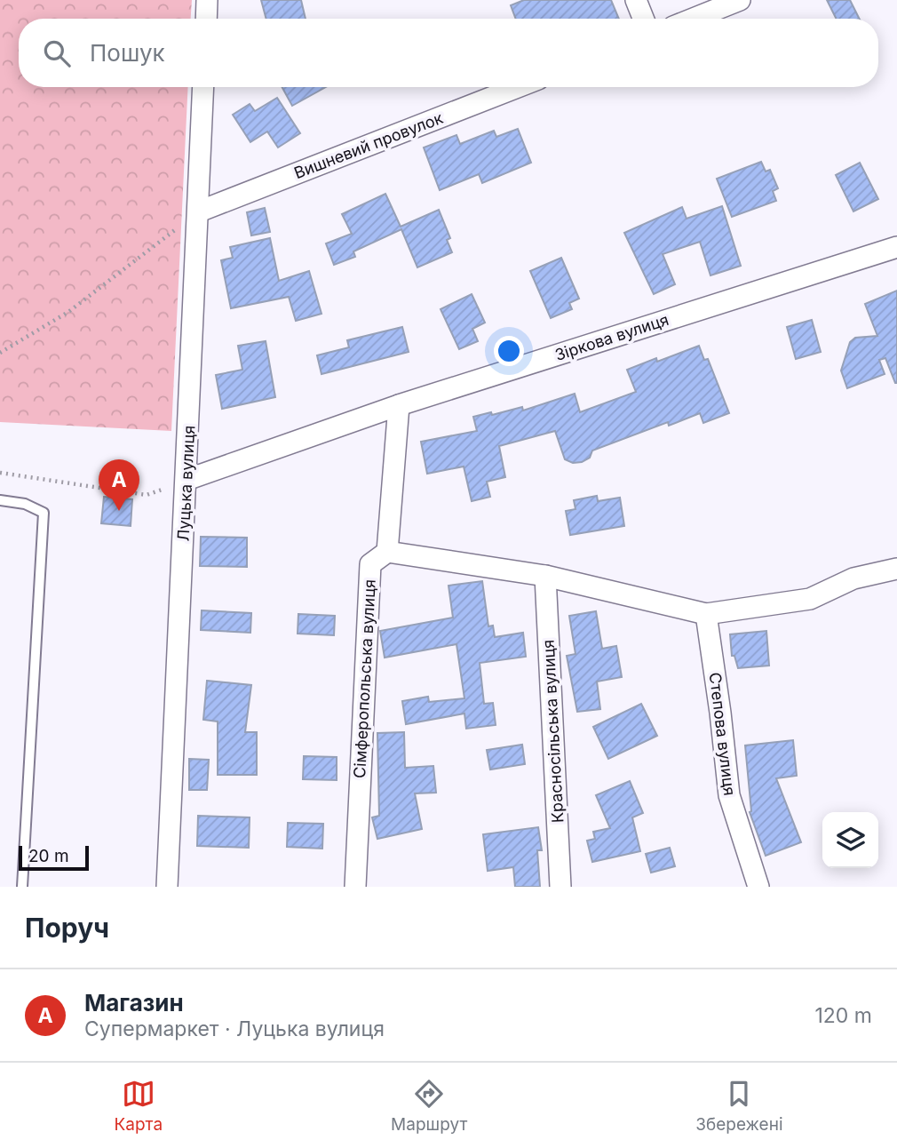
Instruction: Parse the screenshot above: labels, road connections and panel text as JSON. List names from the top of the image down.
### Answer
{
  "streets": {
    "street": [
      "Вишневий провулок",
      "Зіркова вулиця",
      "Луцька вулиця",
      "Сімферопольська вулиця",
      "Красносільська вулиця",
      "Степова вулиця"
    ]
  },
  "crossings": [
    ["Вишневий провулок", "Луцька вулиця"],
    ["Зіркова вулиця", "Луцька вулиця"]
  ],
  "scale_bar": "20 m",
  "page": {
    "search": "Пошук",
    "pins": "A",
    "scale": "20 m",
    "heading": "Поруч",
    "list": [
      {
        "mark": "A",
        "name": "Магазин",
        "note": "Супермаркет · Луцька вулиця",
        "value": "120 m"
      }
    ],
    "nav": ["Карта", "Маршрут", "Збережені"]
  }
}
